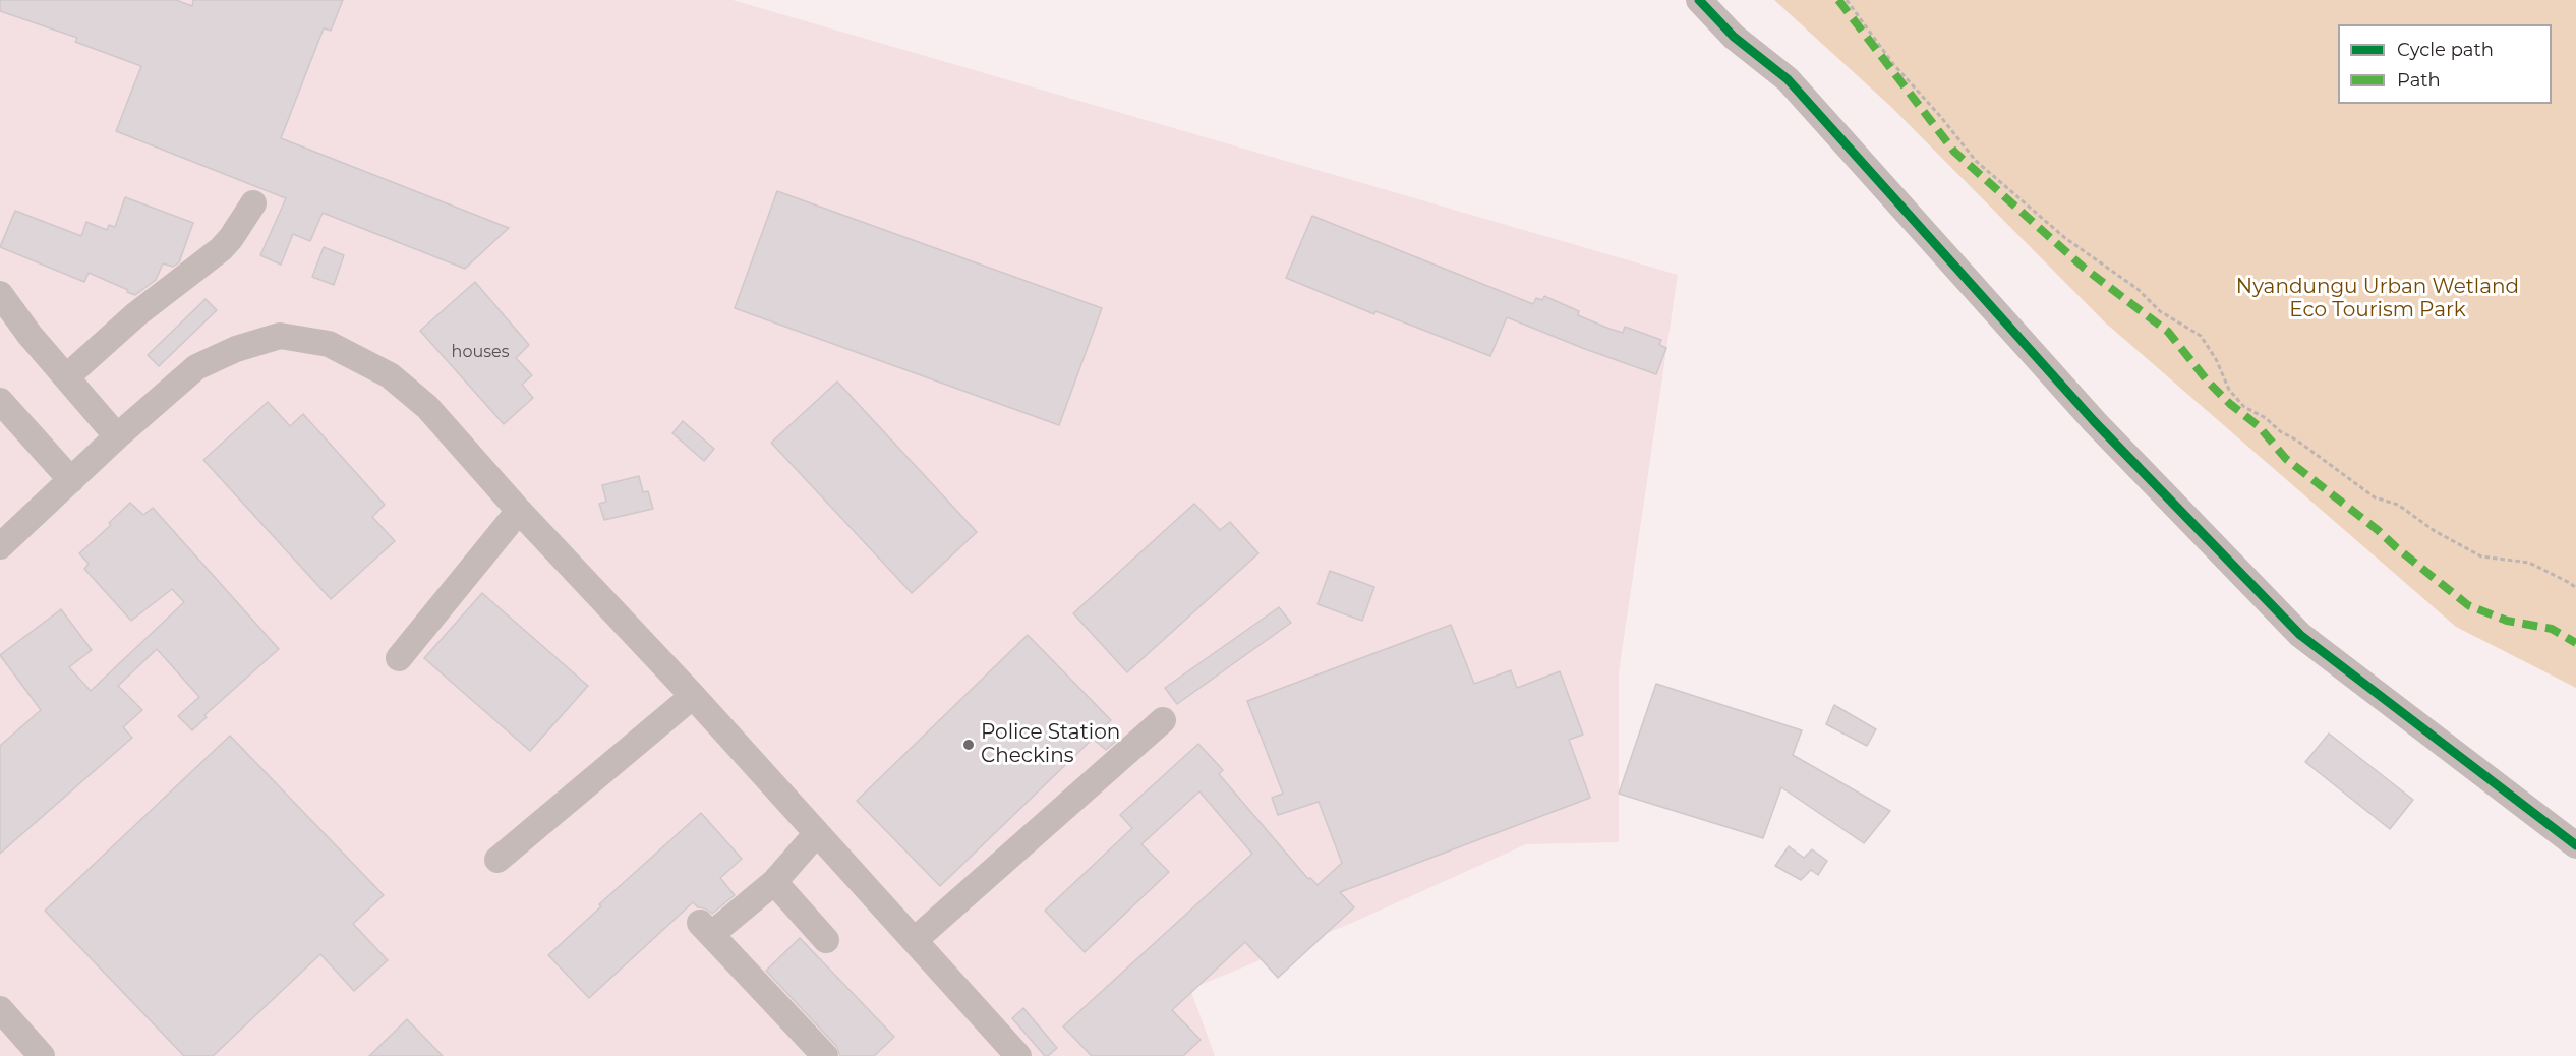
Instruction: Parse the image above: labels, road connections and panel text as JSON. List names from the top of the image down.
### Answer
{
  "parks": ["Nyandungu Urban Wetland Eco Tourism Park"],
  "places": ["Police Station Checkins"],
  "house_numbers": ["houses"],
  "legend": ["Cycle path", "Path"]
}
